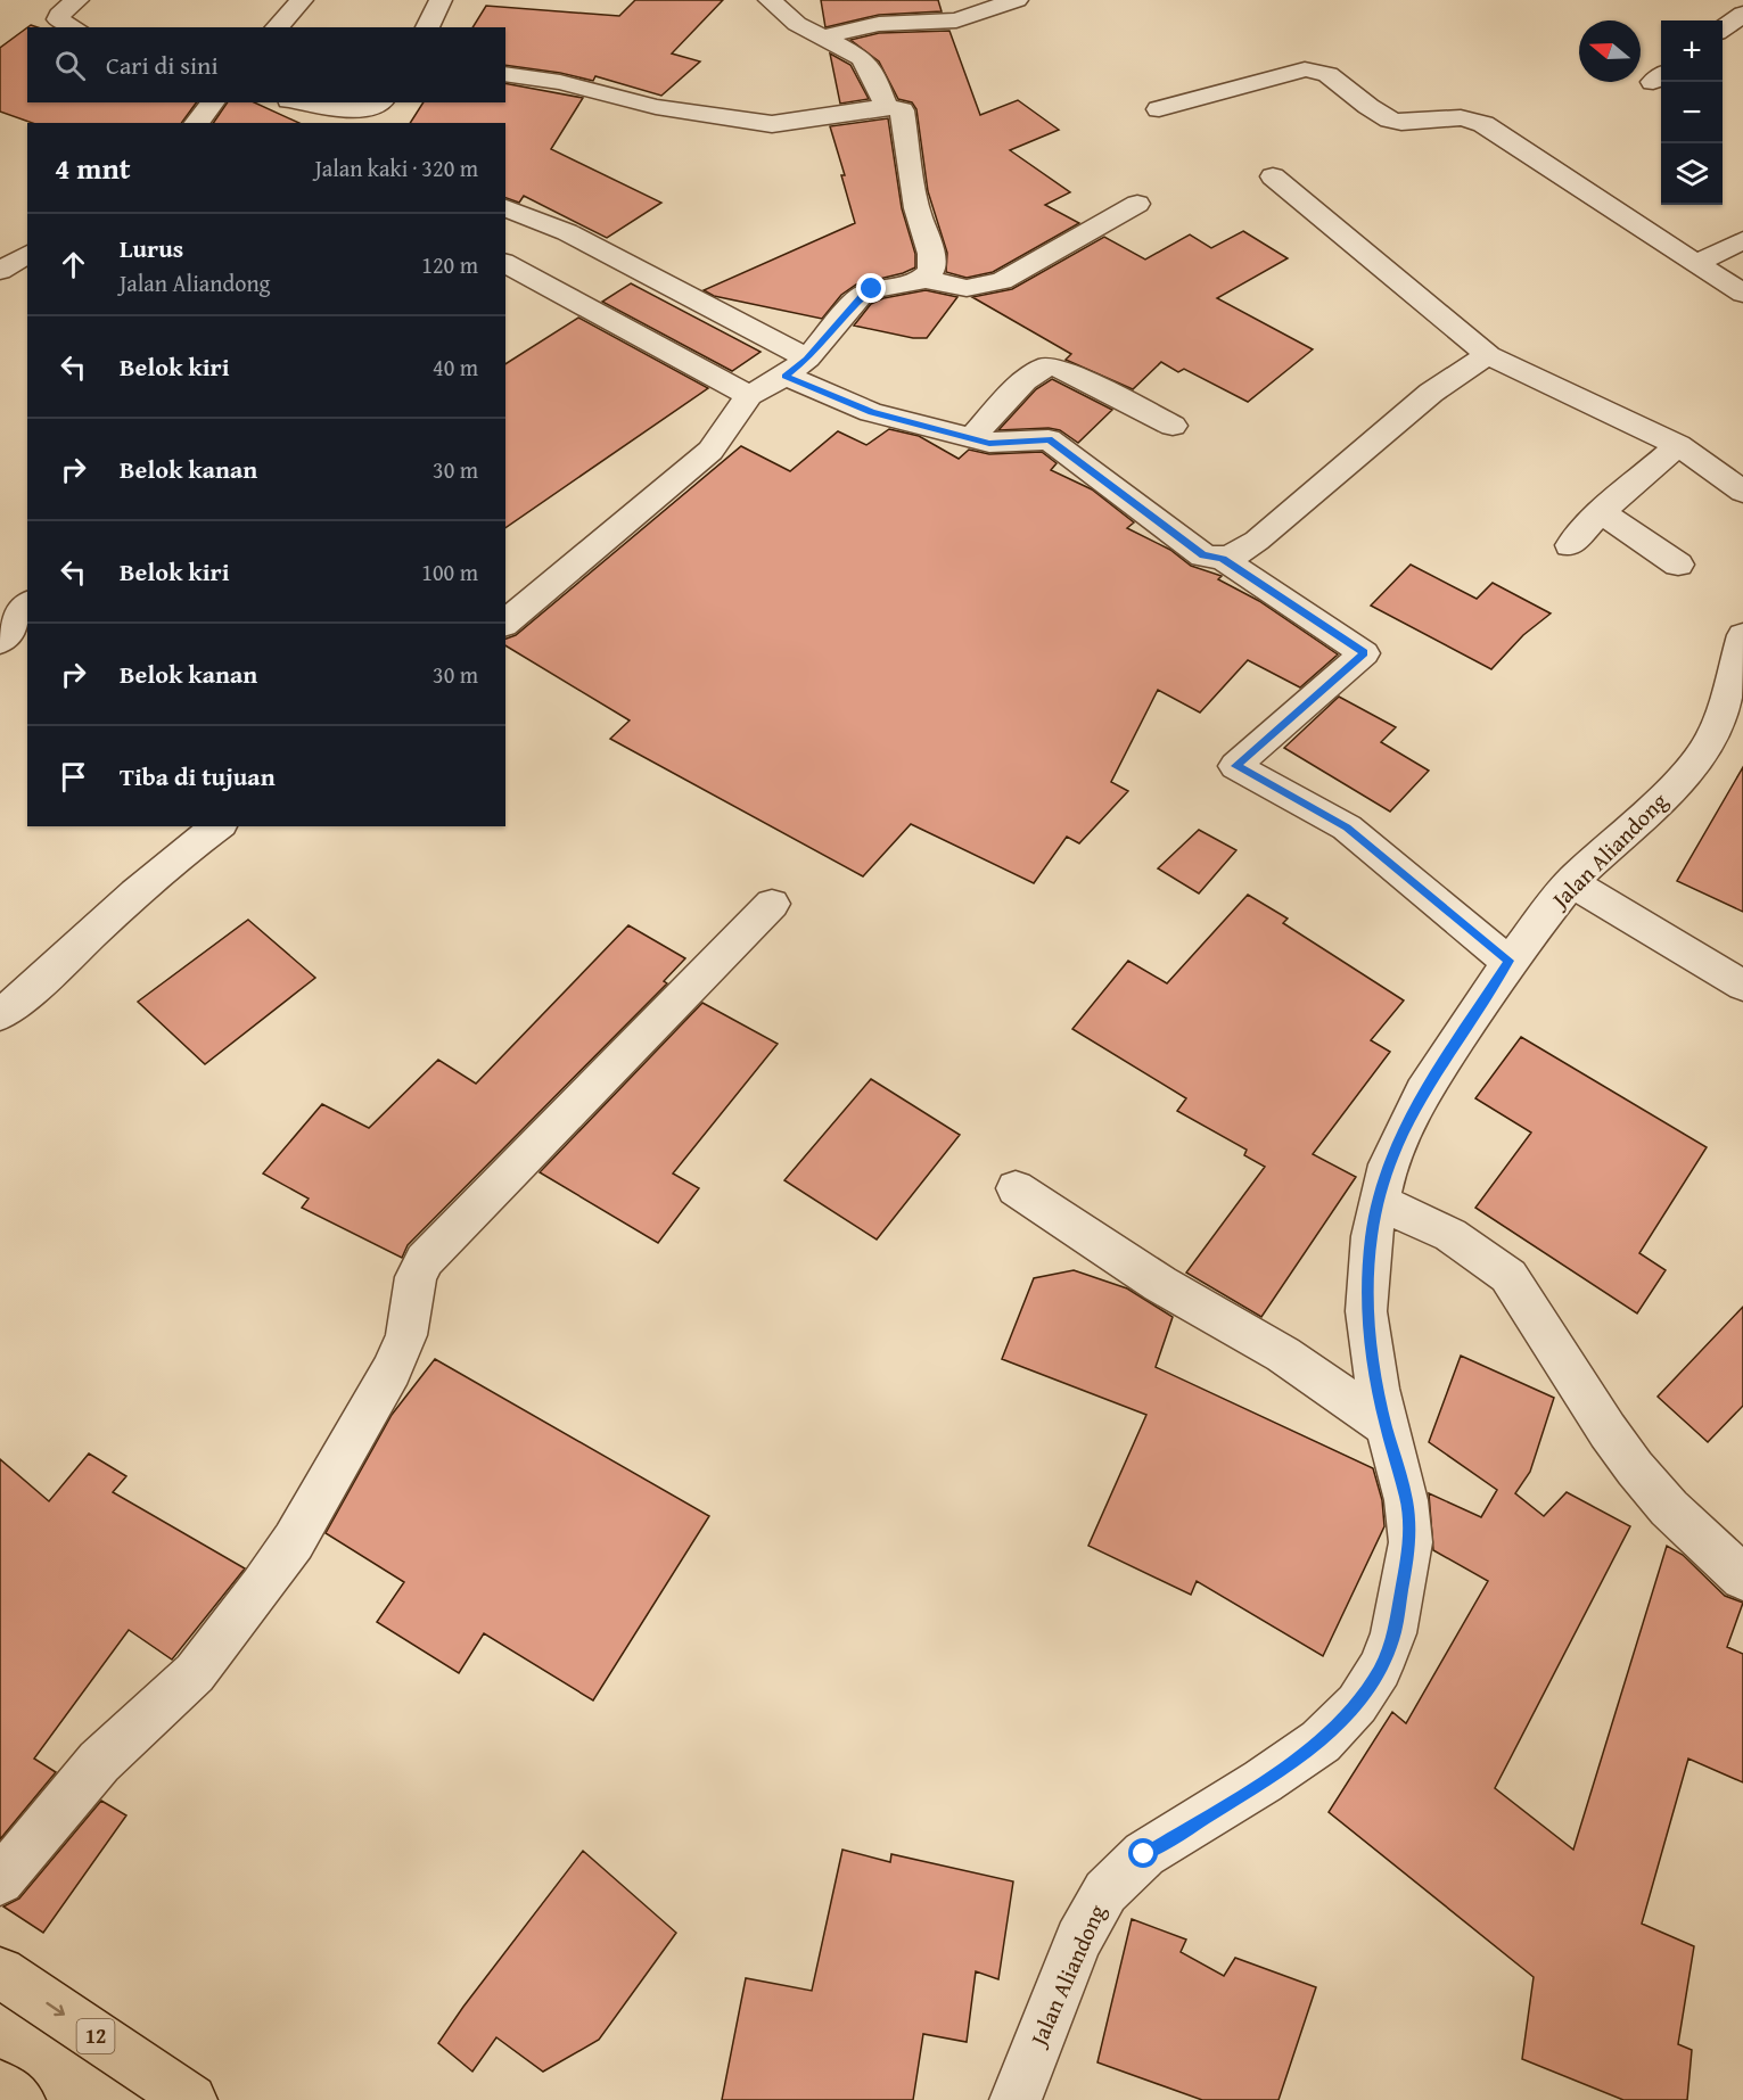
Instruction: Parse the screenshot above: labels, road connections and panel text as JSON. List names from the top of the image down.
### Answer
{
  "streets": {
    "highway": ["12"],
    "street": ["Jalan Aliandong"]
  },
  "north": "left",
  "page": {
    "map_buttons": ["+", "−"],
    "search": "Cari di sini",
    "heading": ["4 mnt", "Jalan kaki · 320 m"],
    "list": [
      ["Lurus", "Jalan Aliandong", "120 m"],
      ["Belok kiri", "40 m"],
      ["Belok kanan", "30 m"],
      ["Belok kiri", "100 m"],
      ["Belok kanan", "30 m"],
      "Tiba di tujuan"
    ]
  }
}
